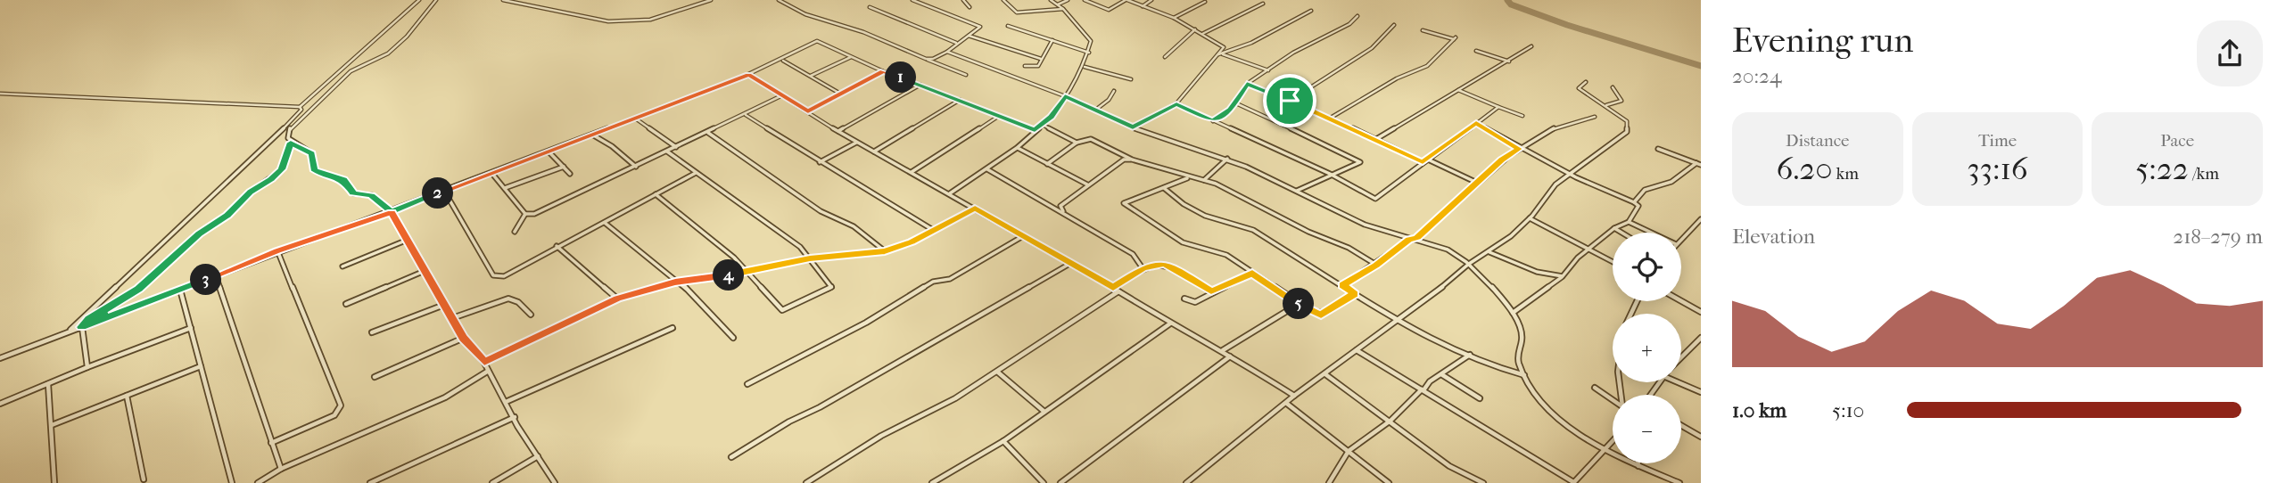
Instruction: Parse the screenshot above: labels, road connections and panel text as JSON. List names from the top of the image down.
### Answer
{
  "page": {
    "heading": ["Evening run", "20:24"],
    "pins": [
      "1",
      "2",
      "4",
      "3",
      "5"
    ],
    "stats": [
      ["Distance", "6.20 km"],
      ["Time", "33:16"],
      ["Pace", "5:22 /km"]
    ],
    "chart": ["Elevation", "218–279 m"],
    "map_buttons": ["+", "−"],
    "list": [
      {
        "name": "1.0 km",
        "note": "5:10"
      }
    ]
  }
}
